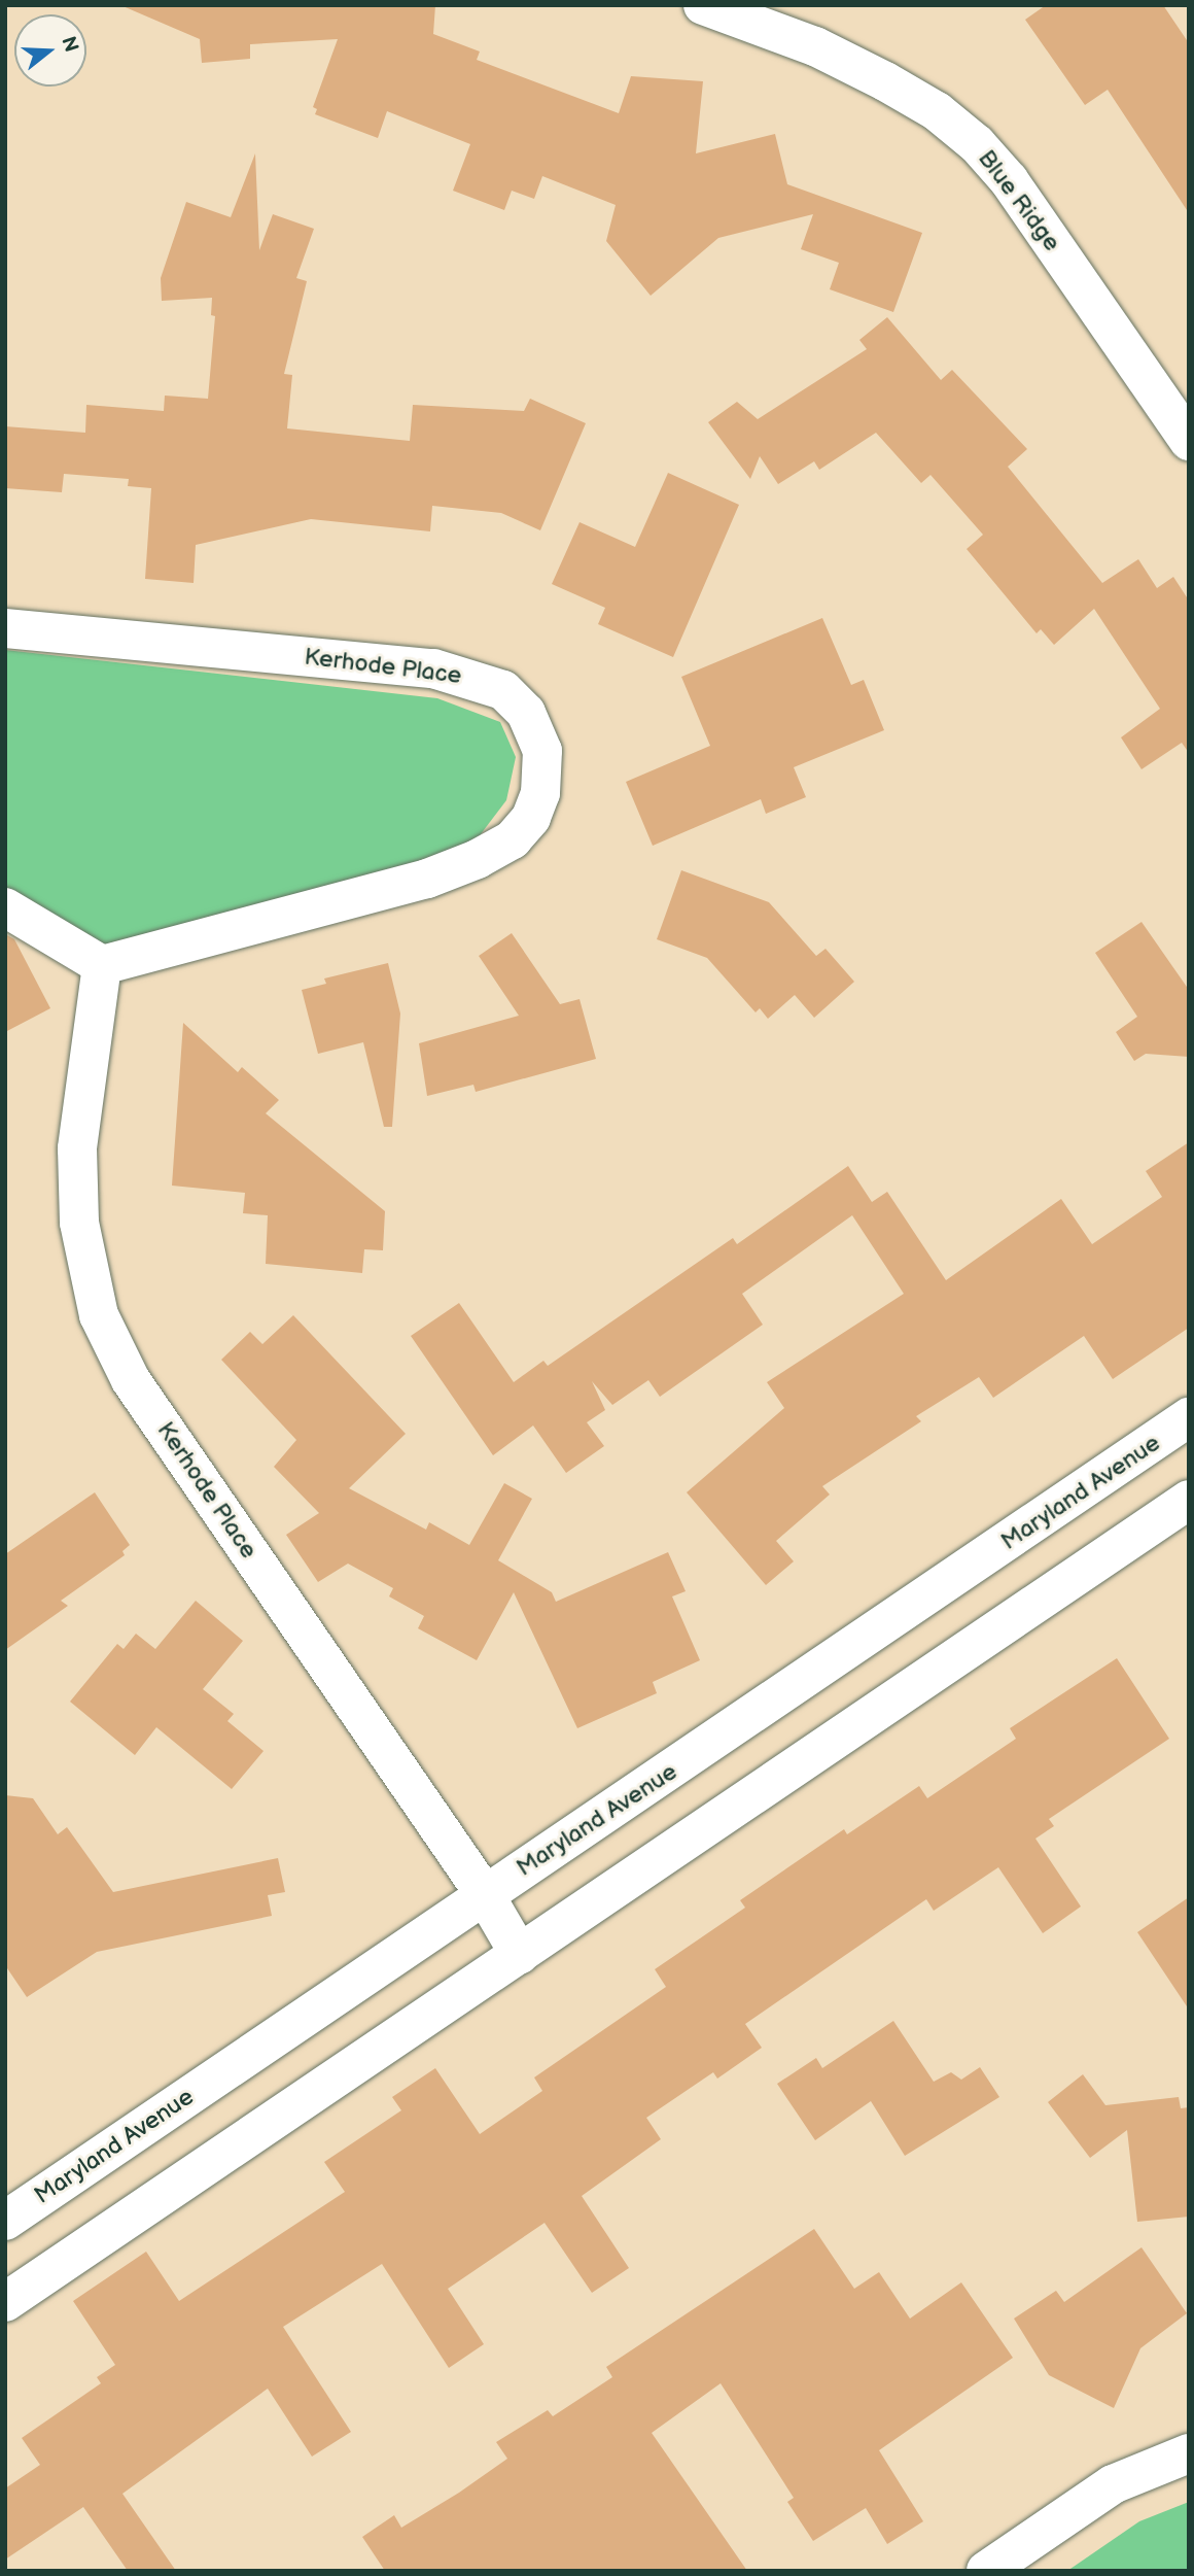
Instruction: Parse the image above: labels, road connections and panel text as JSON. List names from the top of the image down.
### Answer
{
  "streets": {
    "street": ["Blue Ridge", "Kerhode Place", "Maryland Avenue"]
  },
  "crossings": [
    ["Kerhode Place", "Maryland Avenue"]
  ],
  "north": "right"
}
